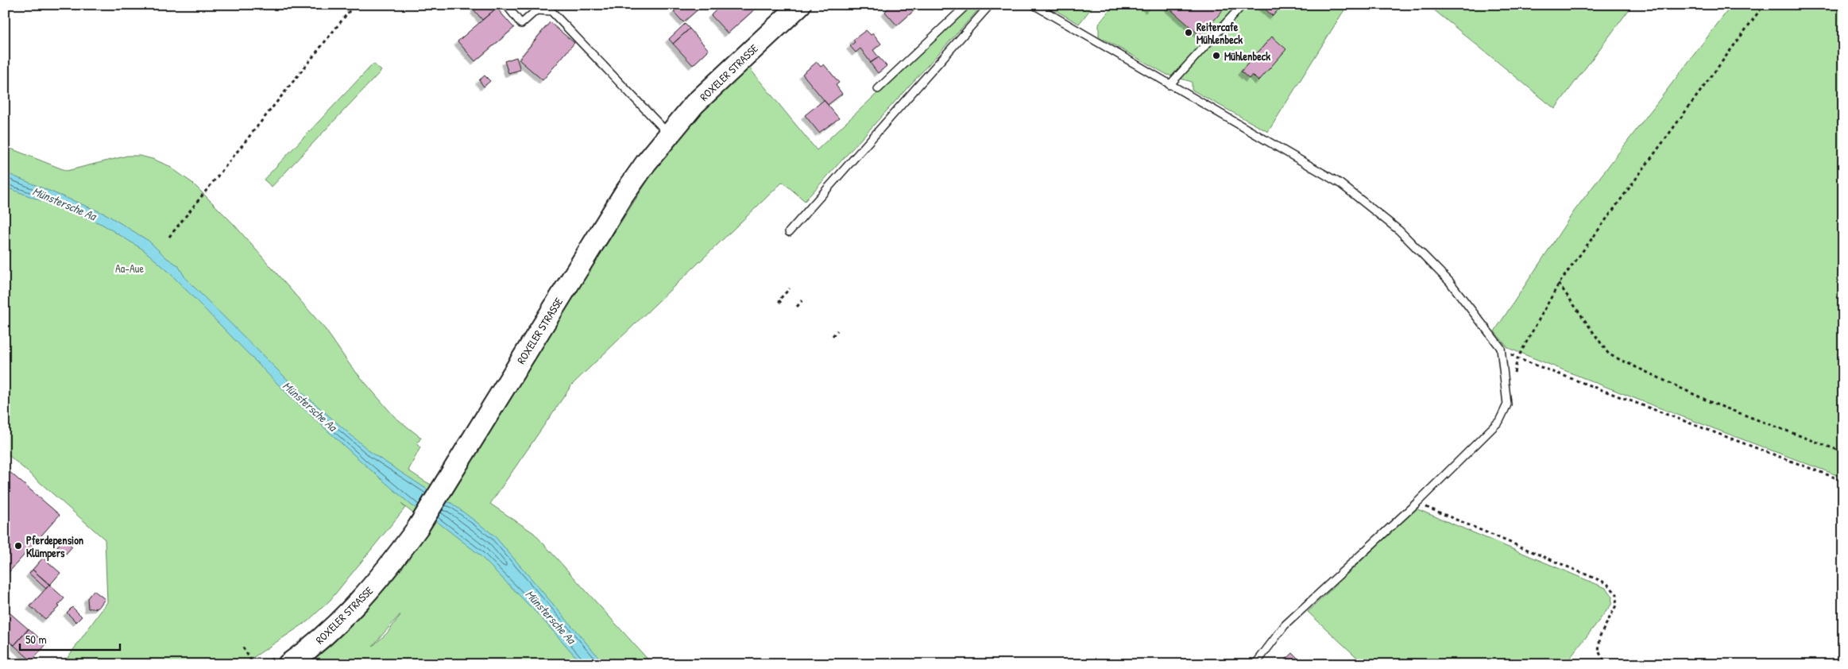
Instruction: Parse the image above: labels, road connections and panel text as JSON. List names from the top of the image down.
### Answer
{
  "streets": {
    "main road": ["ROXELER STRASSE"]
  },
  "water": ["Münstersche Aa"],
  "parks": ["Aa-Aue"],
  "places": ["Reitercafe Mühlenbeck", "Mühlenbeck", "Pferdepension Klümpers"],
  "scale_bar": "50 m"
}
